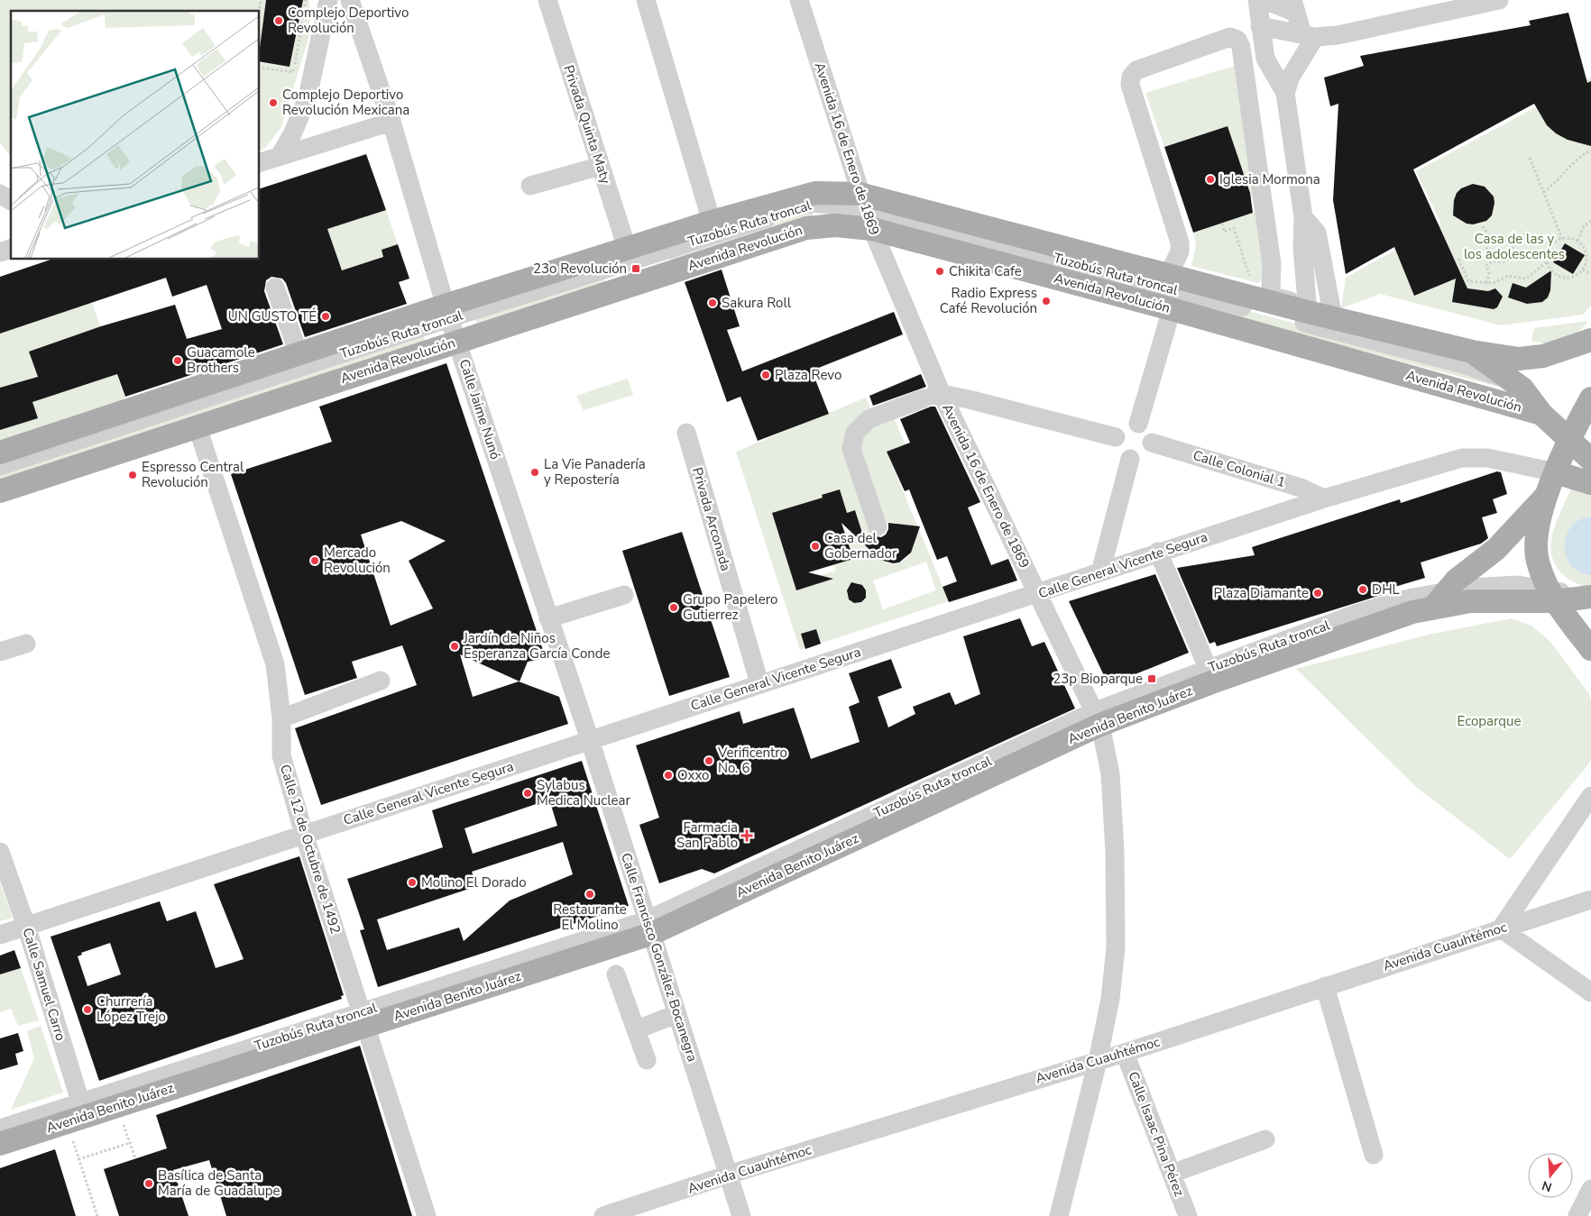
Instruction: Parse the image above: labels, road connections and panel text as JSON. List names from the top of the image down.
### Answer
{
  "streets": {
    "main road": ["Avenida Revolución", "Avenida Benito Juárez"],
    "street": [
      "Privada Quinta Maty",
      "Avenida 16 de Enero de 1869",
      "Tuzobús Ruta troncal",
      "Calle Jaime Nunó",
      "Calle Colonial 1",
      "Privada Arconada",
      "Calle General Vicente Segura",
      "Calle 12 de Octubre de 1492",
      "Avenida Cuauhtémoc",
      "Calle Francisco González Bocanegra",
      "Calle Samuel Carro",
      "Calle Isaac Pina Pérez"
    ]
  },
  "crossings": [
    ["Privada Quinta Maty", "Avenida Revolución"],
    ["Avenida 16 de Enero de 1869", "Tuzobús Ruta troncal"],
    ["Avenida 16 de Enero de 1869", "Avenida Revolución"],
    ["Avenida 16 de Enero de 1869", "Calle General Vicente Segura"],
    ["Avenida 16 de Enero de 1869", "Avenida Benito Juárez"],
    ["Avenida 16 de Enero de 1869", "Avenida Cuauhtémoc"],
    ["Tuzobús Ruta troncal", "Avenida Revolución"],
    ["Tuzobús Ruta troncal", "Calle Jaime Nunó"],
    ["Avenida Revolución", "Calle Jaime Nunó"],
    ["Avenida Revolución", "Calle 12 de Octubre de 1492"],
    ["Calle Jaime Nunó", "Calle General Vicente Segura"],
    ["Calle Jaime Nunó", "Calle Francisco González Bocanegra"],
    ["Calle Colonial 1", "Calle General Vicente Segura"],
    ["Privada Arconada", "Calle General Vicente Segura"],
    ["Calle General Vicente Segura", "Calle 12 de Octubre de 1492"],
    ["Calle General Vicente Segura", "Calle Francisco González Bocanegra"],
    ["Calle General Vicente Segura", "Calle Samuel Carro"],
    ["Avenida Benito Juárez", "Calle 12 de Octubre de 1492"],
    ["Avenida Benito Juárez", "Calle Francisco González Bocanegra"],
    ["Avenida Benito Juárez", "Calle Samuel Carro"],
    ["Avenida Cuauhtémoc", "Calle Francisco González Bocanegra"],
    ["Avenida Cuauhtémoc", "Calle Isaac Pina Pérez"]
  ],
  "parks": ["Casa de las y los adolescentes", "Ecoparque"],
  "places": {
    "other": [
      "Complejo Deportivo Revolución",
      "Complejo Deportivo Revolución Mexicana",
      "Iglesia Mormona",
      "Chikita Cafe",
      "Radio Express Café Revolución",
      "Sakura Roll",
      "UN GUSTO TÉ",
      "Guacamole Brothers",
      "Plaza Revo",
      "La Vie Panadería y Repostería",
      "Espresso Central Revolución",
      "Casa del Gobernador",
      "Mercado Revolución",
      "DHL",
      "Plaza Diamante",
      "Grupo Papelero Gutierrez",
      "Jardín de Niños Esperanza García Conde",
      "Verificentro No. 6",
      "Oxxo",
      "Sylabus Medica Nuclear",
      "Molino El Dorado",
      "Restaurante El Molino",
      "Churrería López Trejo",
      "Basílica de Santa María de Guadalupe"
    ],
    "transit": ["23o Revolución", "23p Bioparque"],
    "health": ["Farmacia San Pablo"]
  },
  "north": "bottom"
}
